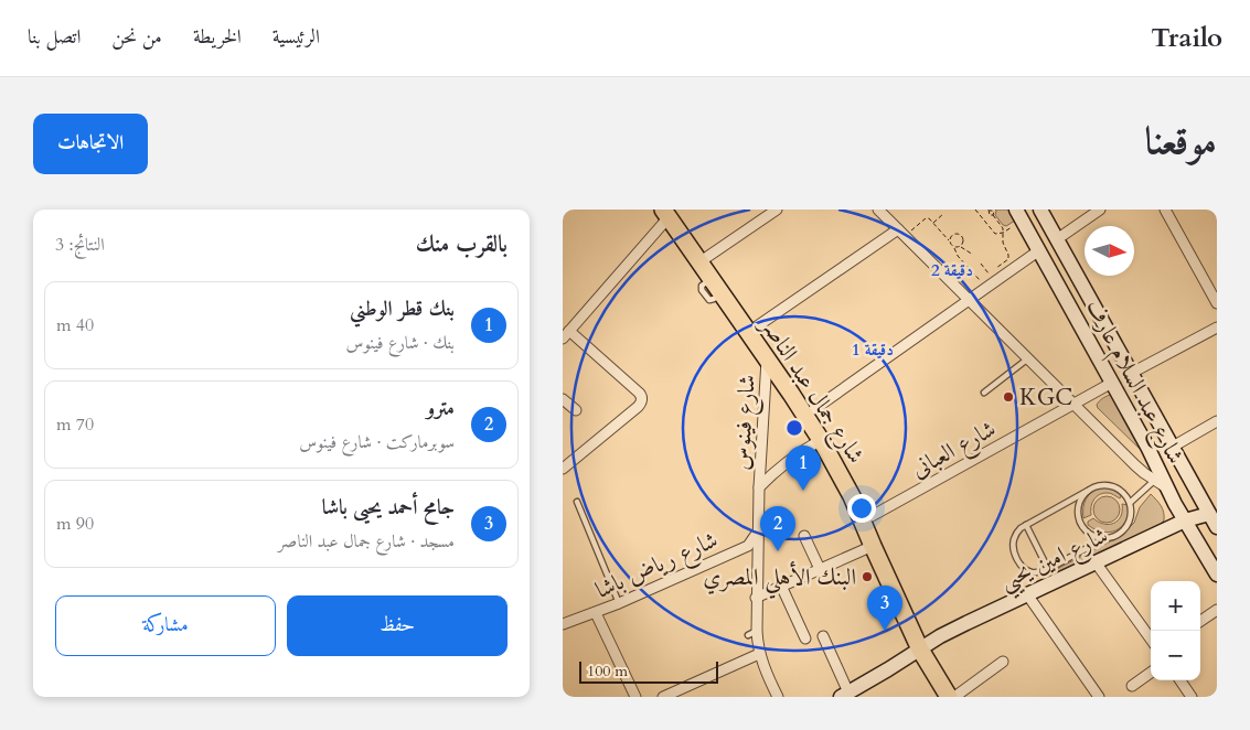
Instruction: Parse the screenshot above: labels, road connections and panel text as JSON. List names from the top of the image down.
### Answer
{
  "streets": {
    "main road": ["شارع جمال عبد الناصر"],
    "street": [
      "شارع عبد السلام عارف",
      "شارع فينوس",
      "شارع العبانى",
      "شارع امين يحيي",
      "شارع رياض باشا"
    ]
  },
  "crossings": [
    ["شارع عبد السلام عارف", "شارع العبانى"],
    ["شارع عبد السلام عارف", "شارع امين يحيي"],
    ["شارع جمال عبد الناصر", "شارع فينوس"],
    ["شارع جمال عبد الناصر", "شارع العبانى"],
    ["شارع جمال عبد الناصر", "شارع امين يحيي"],
    ["شارع فينوس", "شارع رياض باشا"]
  ],
  "places": ["KGC", "البنك الأهلي المصري"],
  "scale_bar": "100 m",
  "north": "right",
  "page": {
    "header": "Trailo",
    "nav": [
      "الرئيسية",
      "الخريطة",
      "من نحن",
      "اتصل بنا"
    ],
    "title": "موقعنا",
    "buttons": [
      "الاتجاهات",
      ["حفظ", "مشاركة"]
    ],
    "heading": ["بالقرب منك", "النتائج: 3"],
    "list": [
      {
        "mark": "1",
        "name": "بنك قطر الوطني",
        "note": "بنك · شارع فينوس",
        "value": "40 m"
      },
      {
        "mark": "2",
        "name": "مترو",
        "note": "سوبرماركت · شارع فينوس",
        "value": "70 m"
      },
      {
        "mark": "3",
        "name": "جامح أحمد يحيى باشا",
        "note": "مسجد · شارع جمال عبد الناصر",
        "value": "90 m"
      }
    ],
    "pins": ["1", "2", "3"],
    "map_buttons": ["+", "−"],
    "scale": "100 m"
  },
  "rings": ["2 دقيقة", "1 دقيقة"]
}
